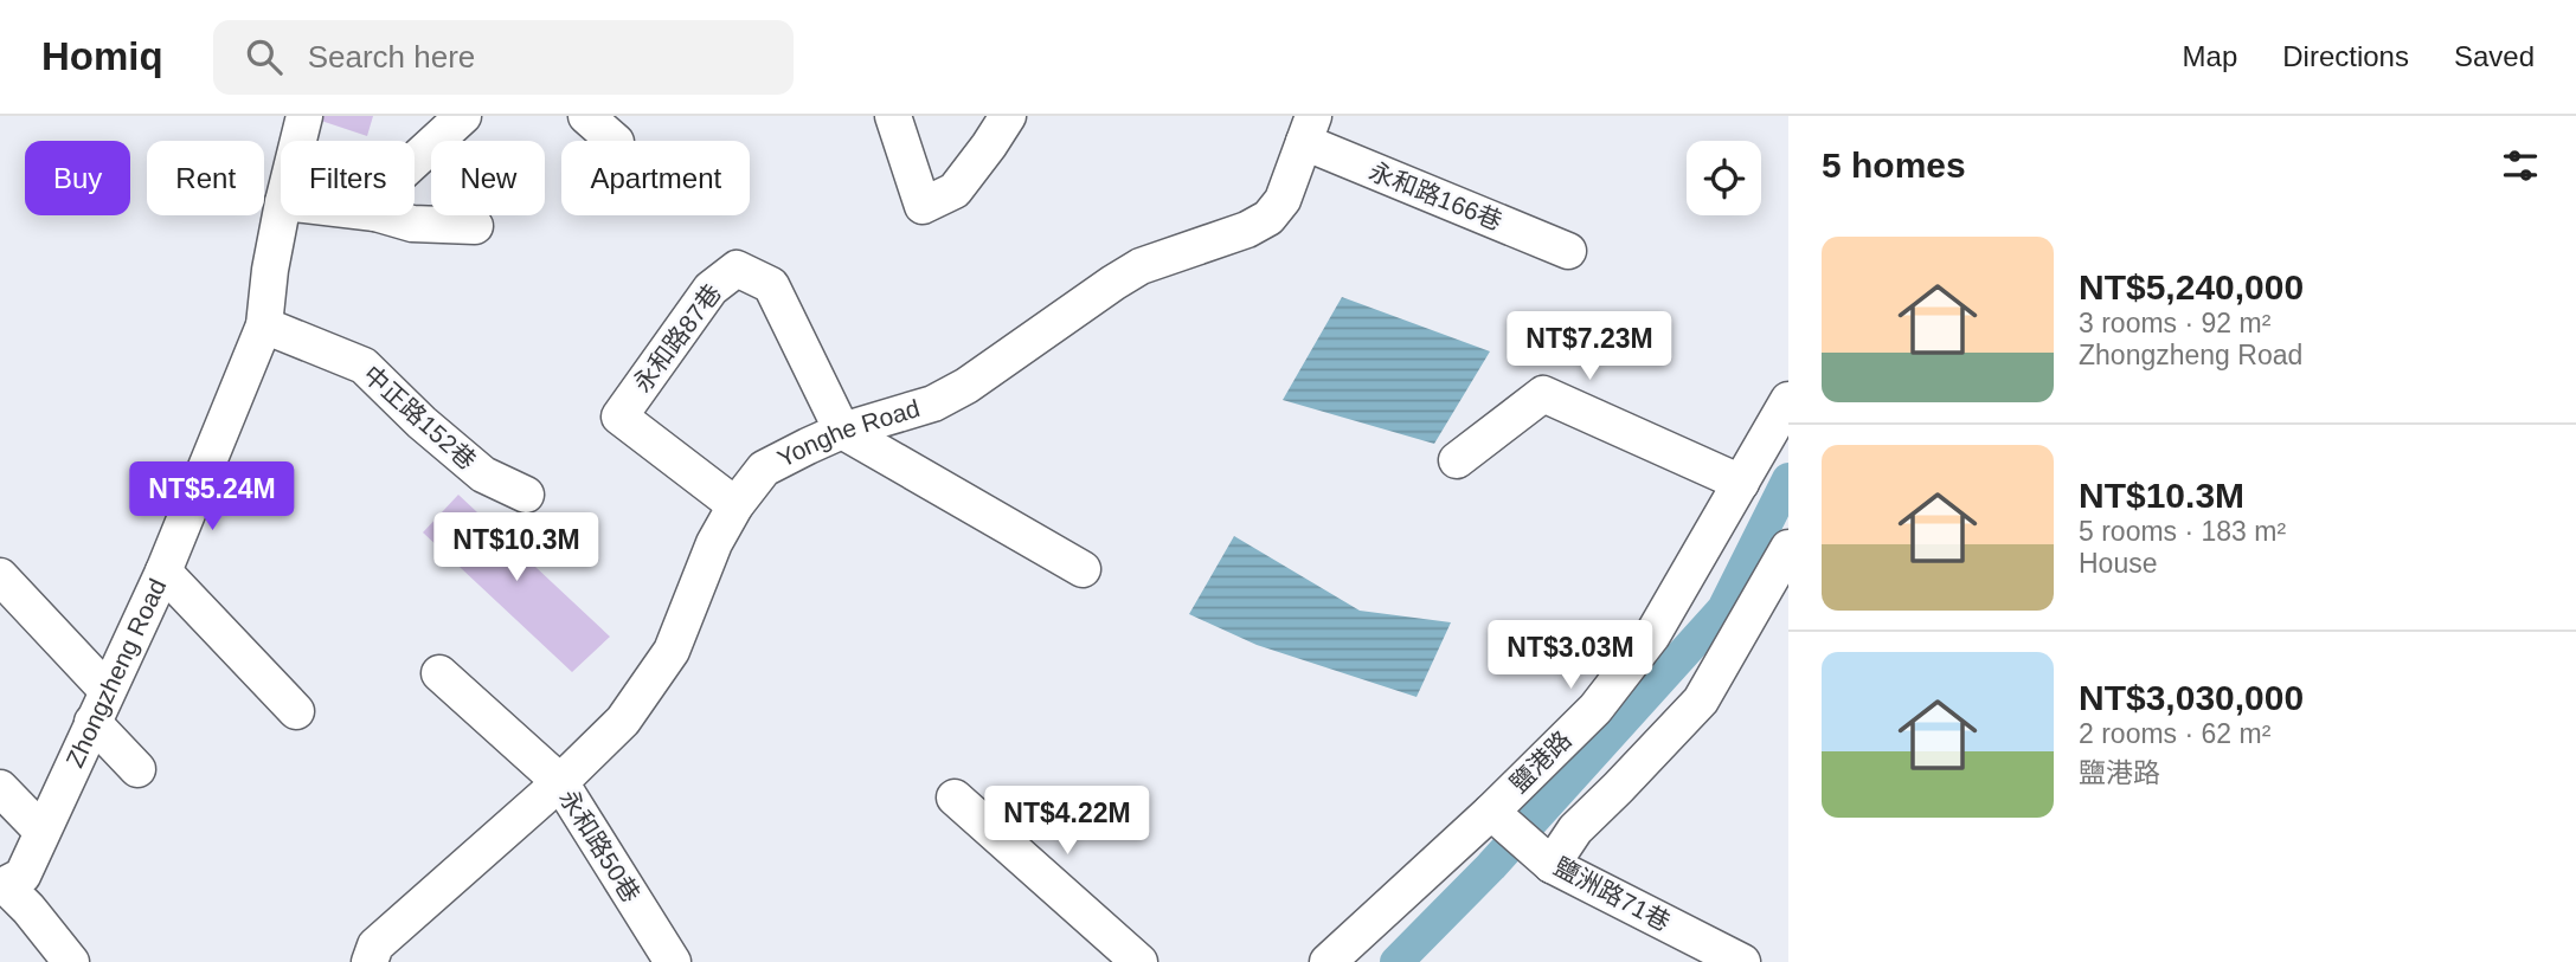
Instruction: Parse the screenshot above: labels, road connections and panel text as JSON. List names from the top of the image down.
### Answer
{
  "streets": {
    "street": [
      "永和路166巷",
      "永和路87巷",
      "中正路152巷",
      "Yonghe Road",
      "Zhongzheng Road",
      "鹽港路",
      "永和路50巷",
      "鹽洲路71巷"
    ]
  },
  "crossings": [
    ["永和路166巷", "Yonghe Road"],
    ["永和路87巷", "Yonghe Road"],
    ["中正路152巷", "Zhongzheng Road"],
    ["Yonghe Road", "永和路50巷"],
    ["鹽港路", "鹽洲路71巷"]
  ],
  "page": {
    "header": "Homiq",
    "search": "Search here",
    "nav": ["Map", "Directions", "Saved"],
    "heading": "5 homes",
    "chip": [
      "Buy",
      "Rent",
      "Filters",
      "New",
      "Apartment"
    ],
    "list": [
      {
        "name": "NT$5,240,000",
        "note": "3 rooms · 92 m² · Zhongzheng Road"
      },
      {
        "name": "NT$10.3M",
        "note": "5 rooms · 183 m² · House"
      },
      {
        "name": "NT$3,030,000",
        "note": "2 rooms · 62 m² · 鹽港路"
      }
    ],
    "price": [
      "NT$7.23M",
      "NT$5.24M",
      "NT$10.3M",
      "NT$3.03M",
      "NT$4.22M"
    ]
  }
}
